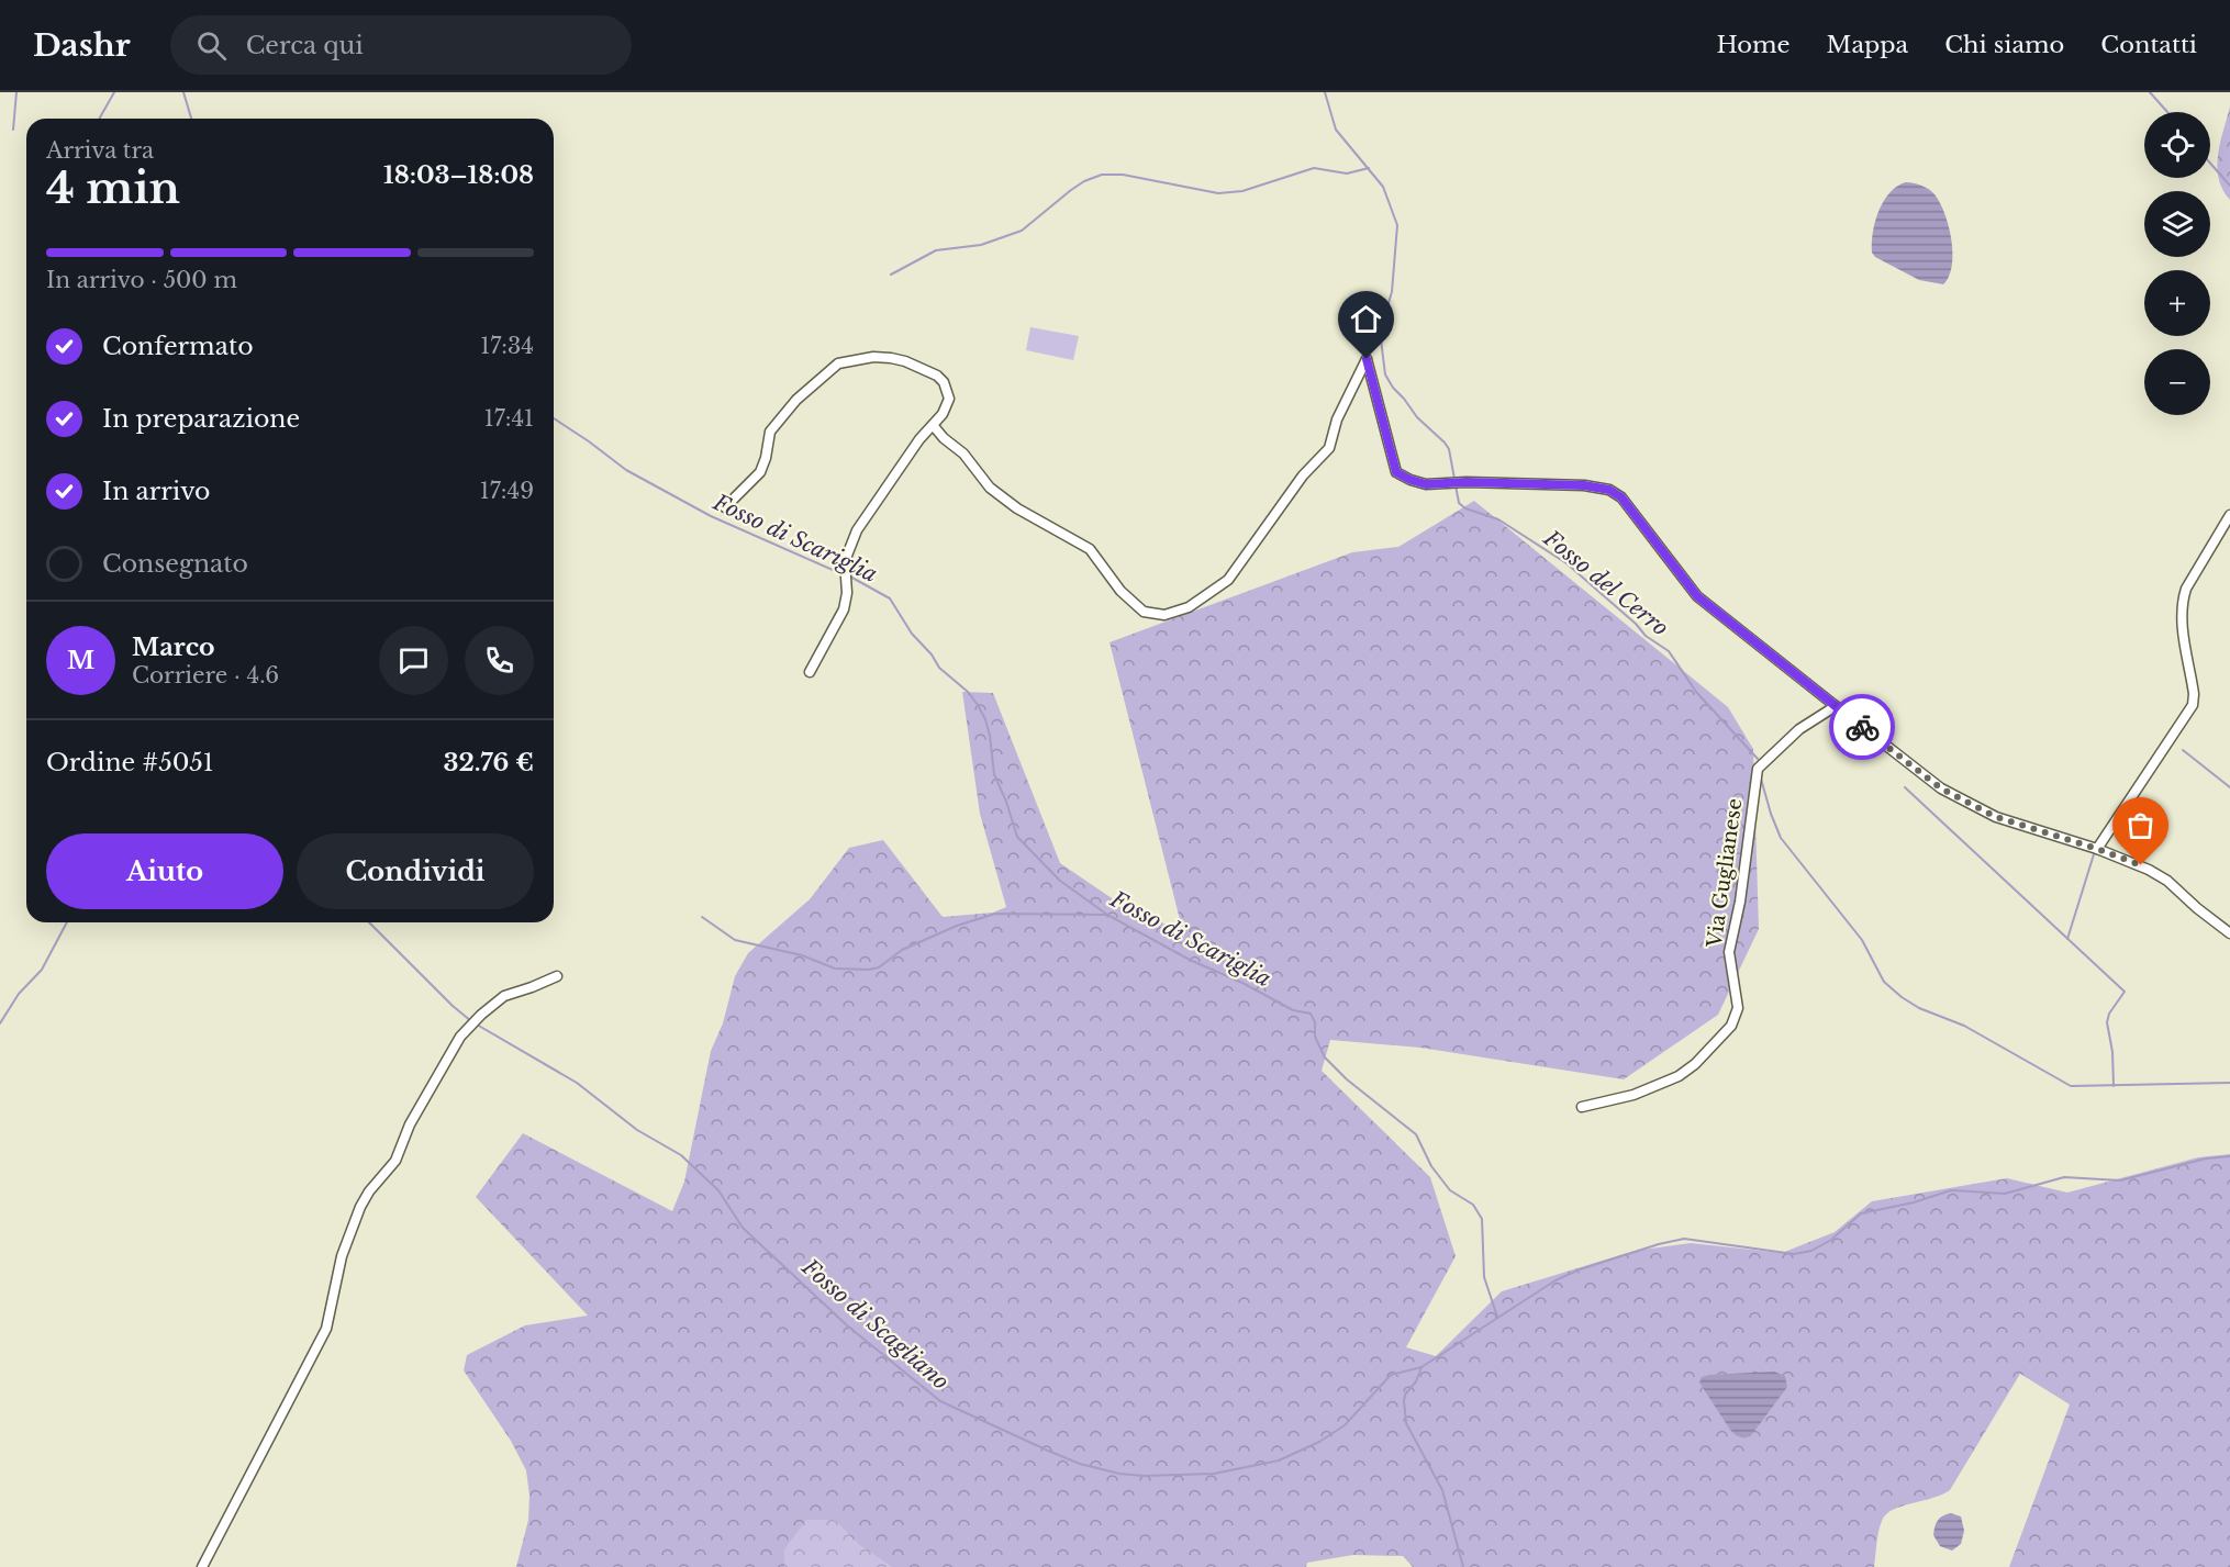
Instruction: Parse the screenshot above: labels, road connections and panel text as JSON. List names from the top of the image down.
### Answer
{
  "streets": {
    "street": ["Via Guglianese"]
  },
  "water": ["Fosso di Scariglia", "Fosso del Cerro", "Fosso di Scagliano"],
  "page": {
    "header": "Dashr",
    "search": "Cerca qui",
    "nav": [
      "Home",
      "Mappa",
      "Chi siamo",
      "Contatti"
    ],
    "map_buttons": ["+", "−"],
    "heading": ["4 min", "Arriva tra", "18:03–18:08"],
    "panel": [
      "Marco",
      "Corriere · 4.6",
      "Ordine #5051",
      "32.76 €"
    ],
    "bar": "In arrivo · 500 m",
    "list": [
      ["Confermato", "17:34"],
      ["In preparazione", "17:41"],
      ["In arrivo", "17:49"],
      "Consegnato"
    ],
    "round": "M",
    "buttons": ["Aiuto", "Condividi"]
  }
}
